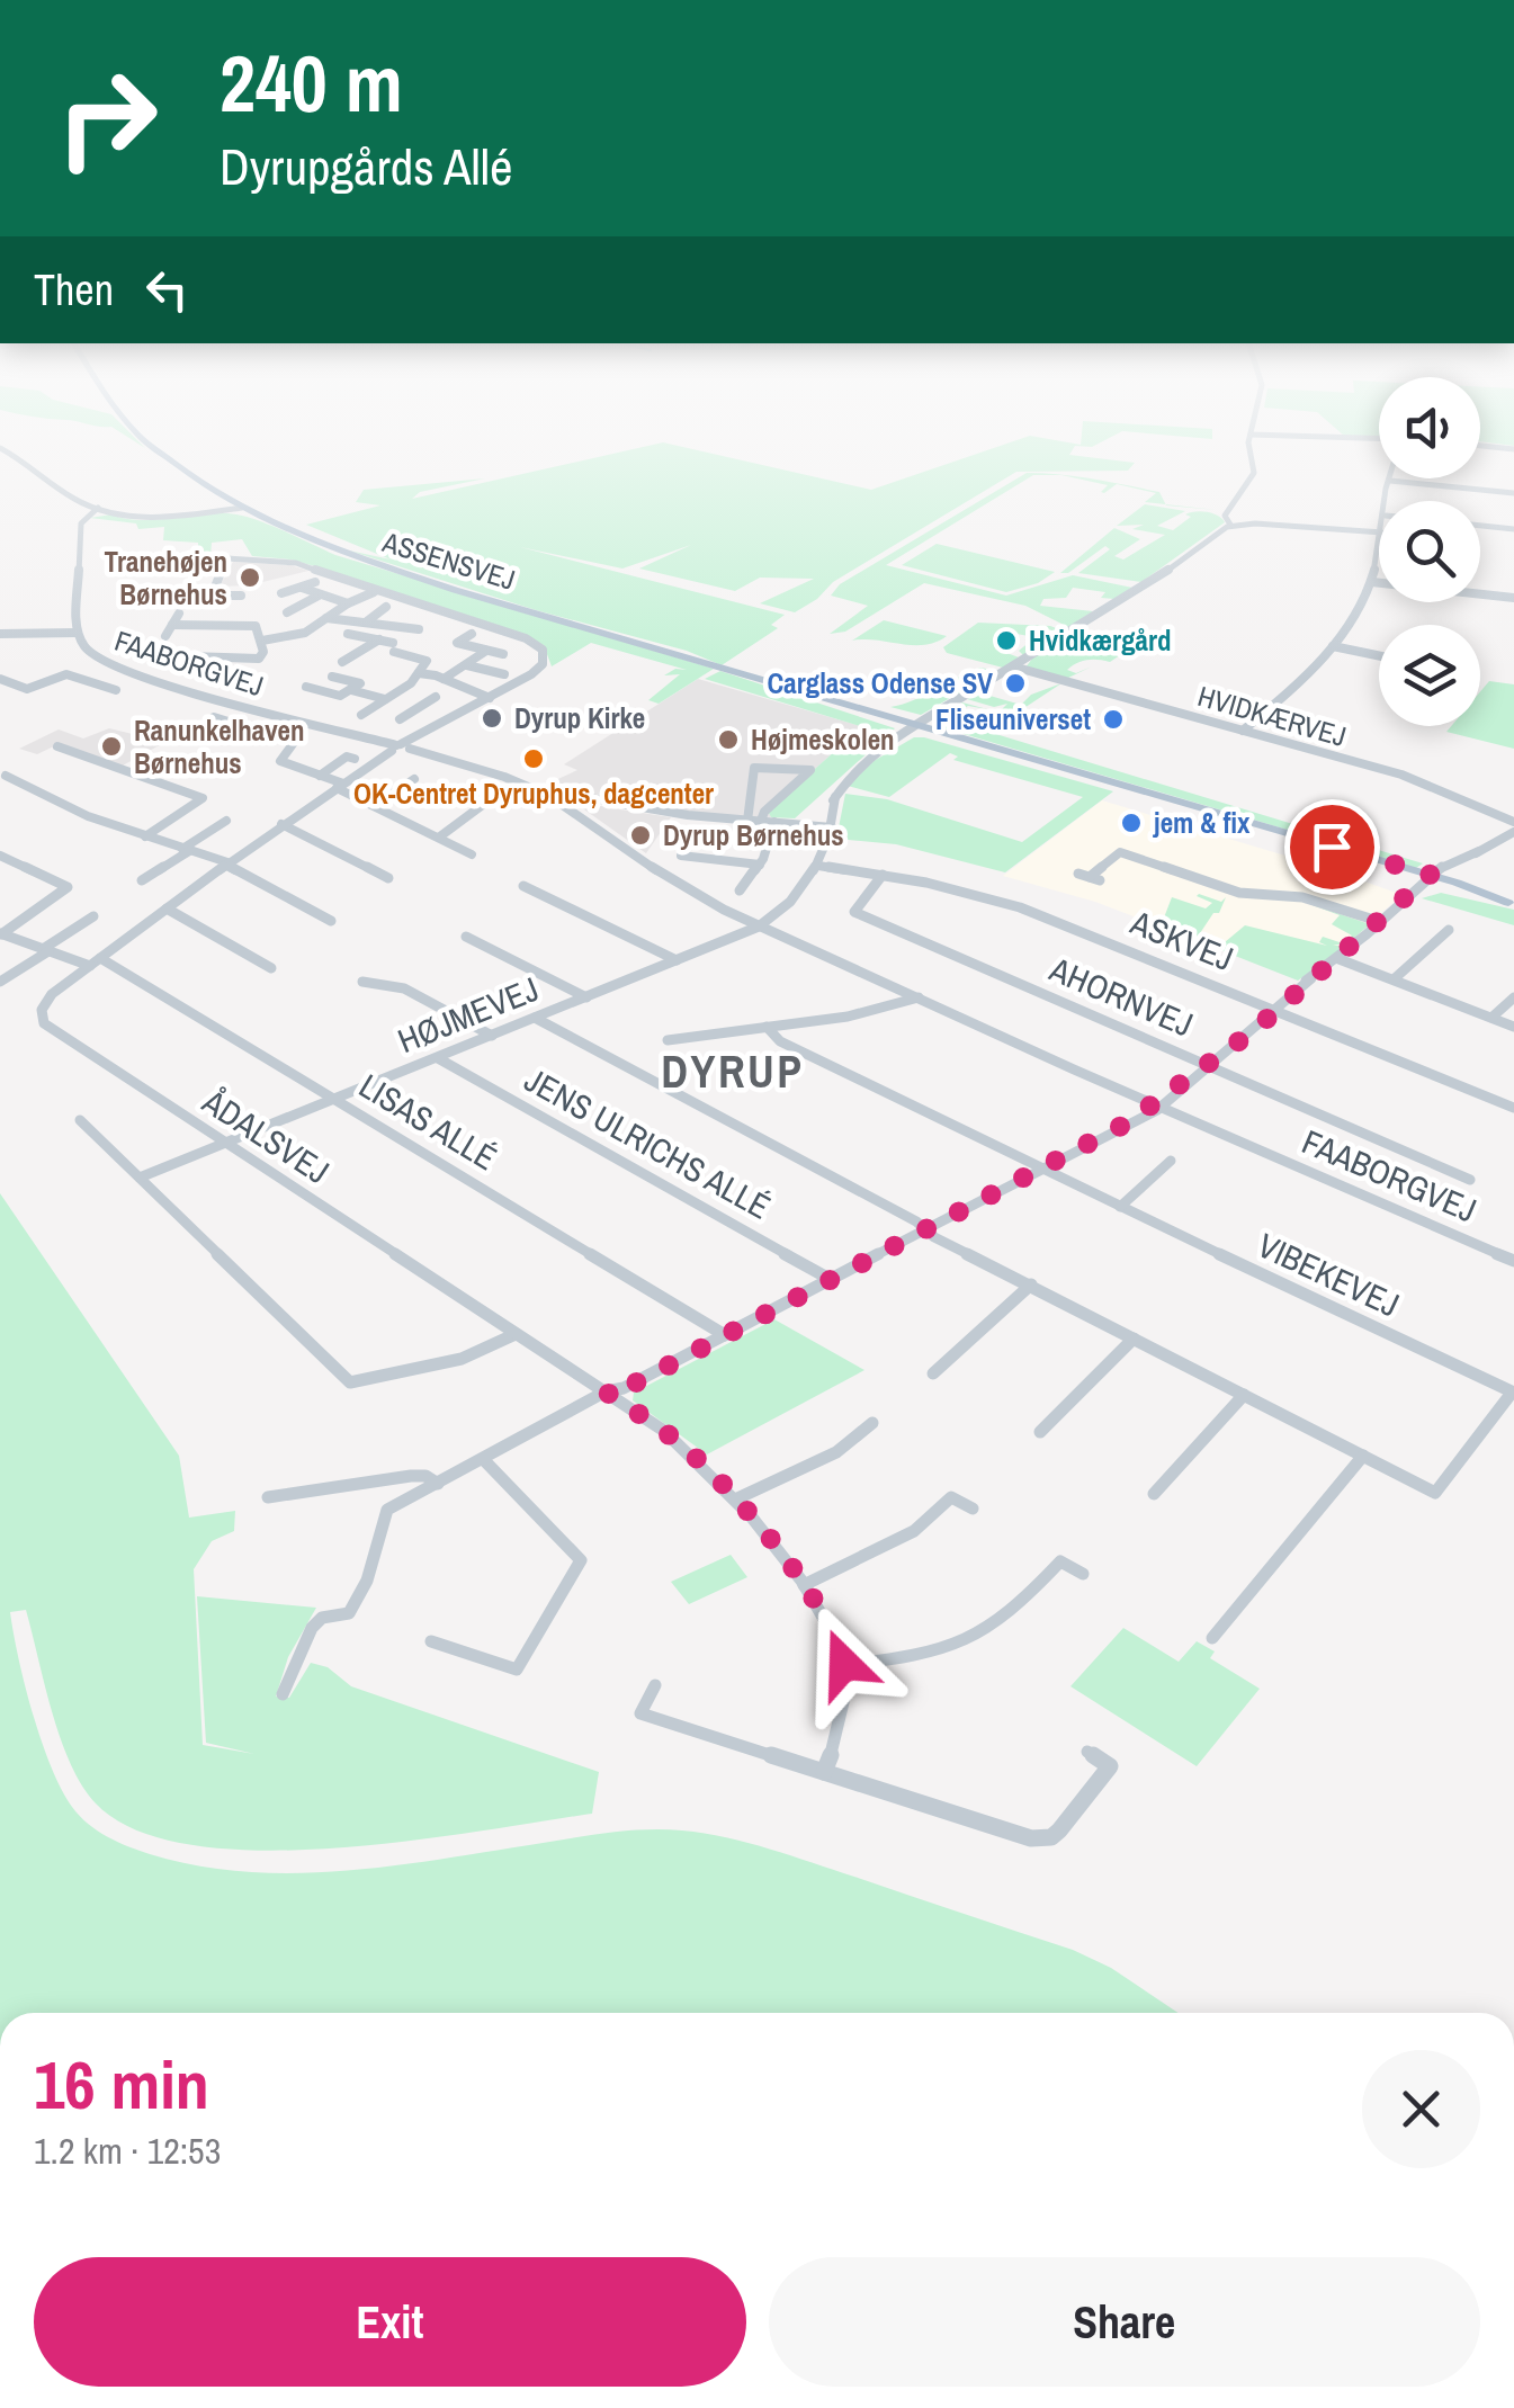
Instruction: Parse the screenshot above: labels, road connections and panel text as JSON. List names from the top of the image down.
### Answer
{
  "streets": {
    "main road": ["ASSENSVEJ"],
    "street": [
      "FAABORGVEJ",
      "HVIDKÆRVEJ",
      "ASKVEJ",
      "AHORNVEJ",
      "HØJMEVEJ",
      "LISAS ALLÉ",
      "ÅDALSVEJ",
      "JENS ULRICHS ALLÉ",
      "VIBEKEVEJ"
    ]
  },
  "crossings": [
    ["ASSENSVEJ", "HØJMEVEJ"],
    ["FAABORGVEJ", "HØJMEVEJ"],
    ["FAABORGVEJ", "ÅDALSVEJ"],
    ["HVIDKÆRVEJ", "HØJMEVEJ"],
    ["ASKVEJ", "AHORNVEJ"],
    ["ASKVEJ", "HØJMEVEJ"],
    ["HØJMEVEJ", "LISAS ALLÉ"],
    ["HØJMEVEJ", "ÅDALSVEJ"],
    ["HØJMEVEJ", "JENS ULRICHS ALLÉ"],
    ["LISAS ALLÉ", "ÅDALSVEJ"]
  ],
  "districts": ["DYRUP"],
  "places": [
    "Tranehøjen Børnehus",
    "Hvidkærgård",
    "Carglass Odense SV",
    "Dyrup Kirke",
    "Fliseuniverset",
    "Højmeskolen",
    "Ranunkelhaven Børnehus",
    "OK-Centret Dyruphus, dagcenter",
    "jem & fix",
    "Dyrup Børnehus"
  ],
  "page": {
    "turn": ["240 m", "Dyrupgårds Allé"],
    "then": "Then",
    "heading": ["16 min", "1.2 km · 12:53"],
    "buttons": ["Exit", "Share"]
  }
}
